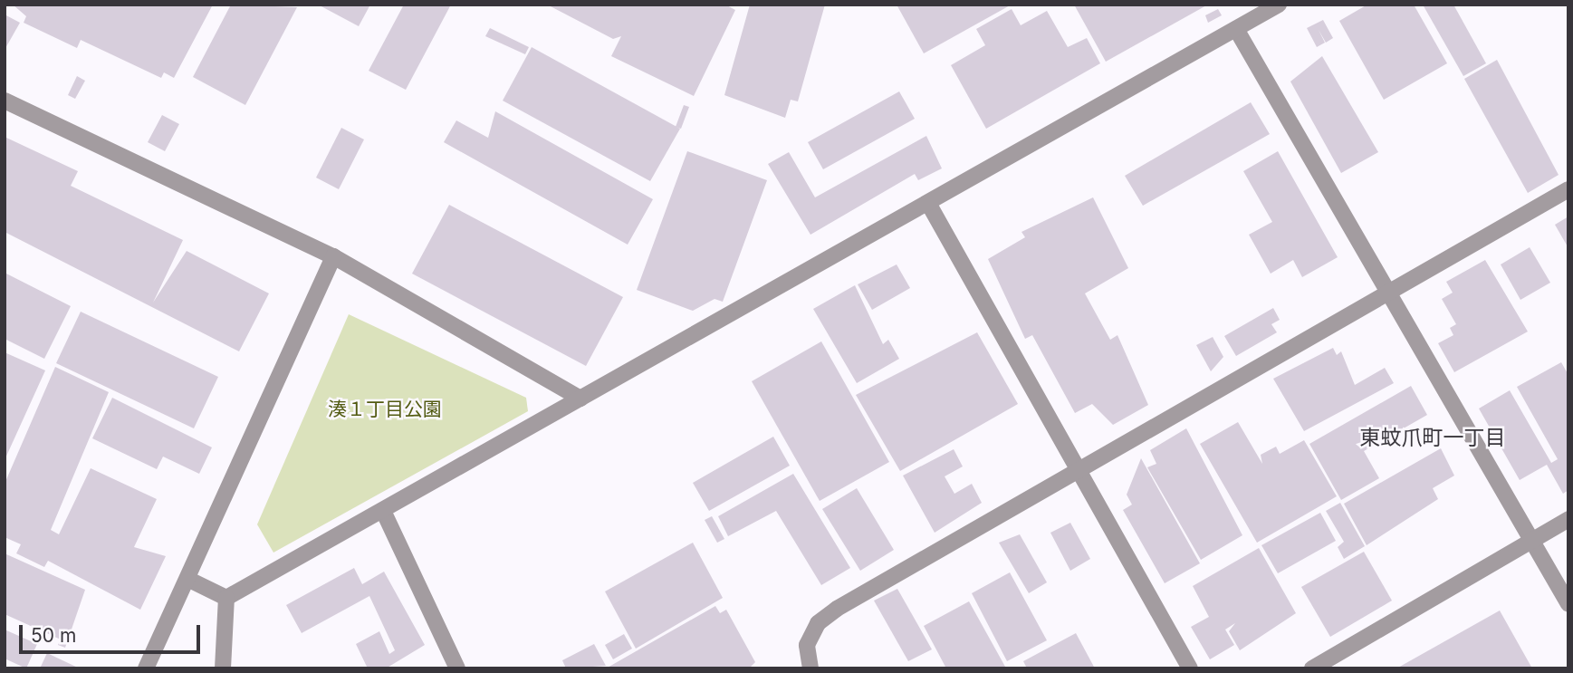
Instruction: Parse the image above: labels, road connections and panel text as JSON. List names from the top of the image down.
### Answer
{
  "districts": ["東蚊爪町一丁目"],
  "parks": ["湊１丁目公園"],
  "scale_bar": "50 m"
}
